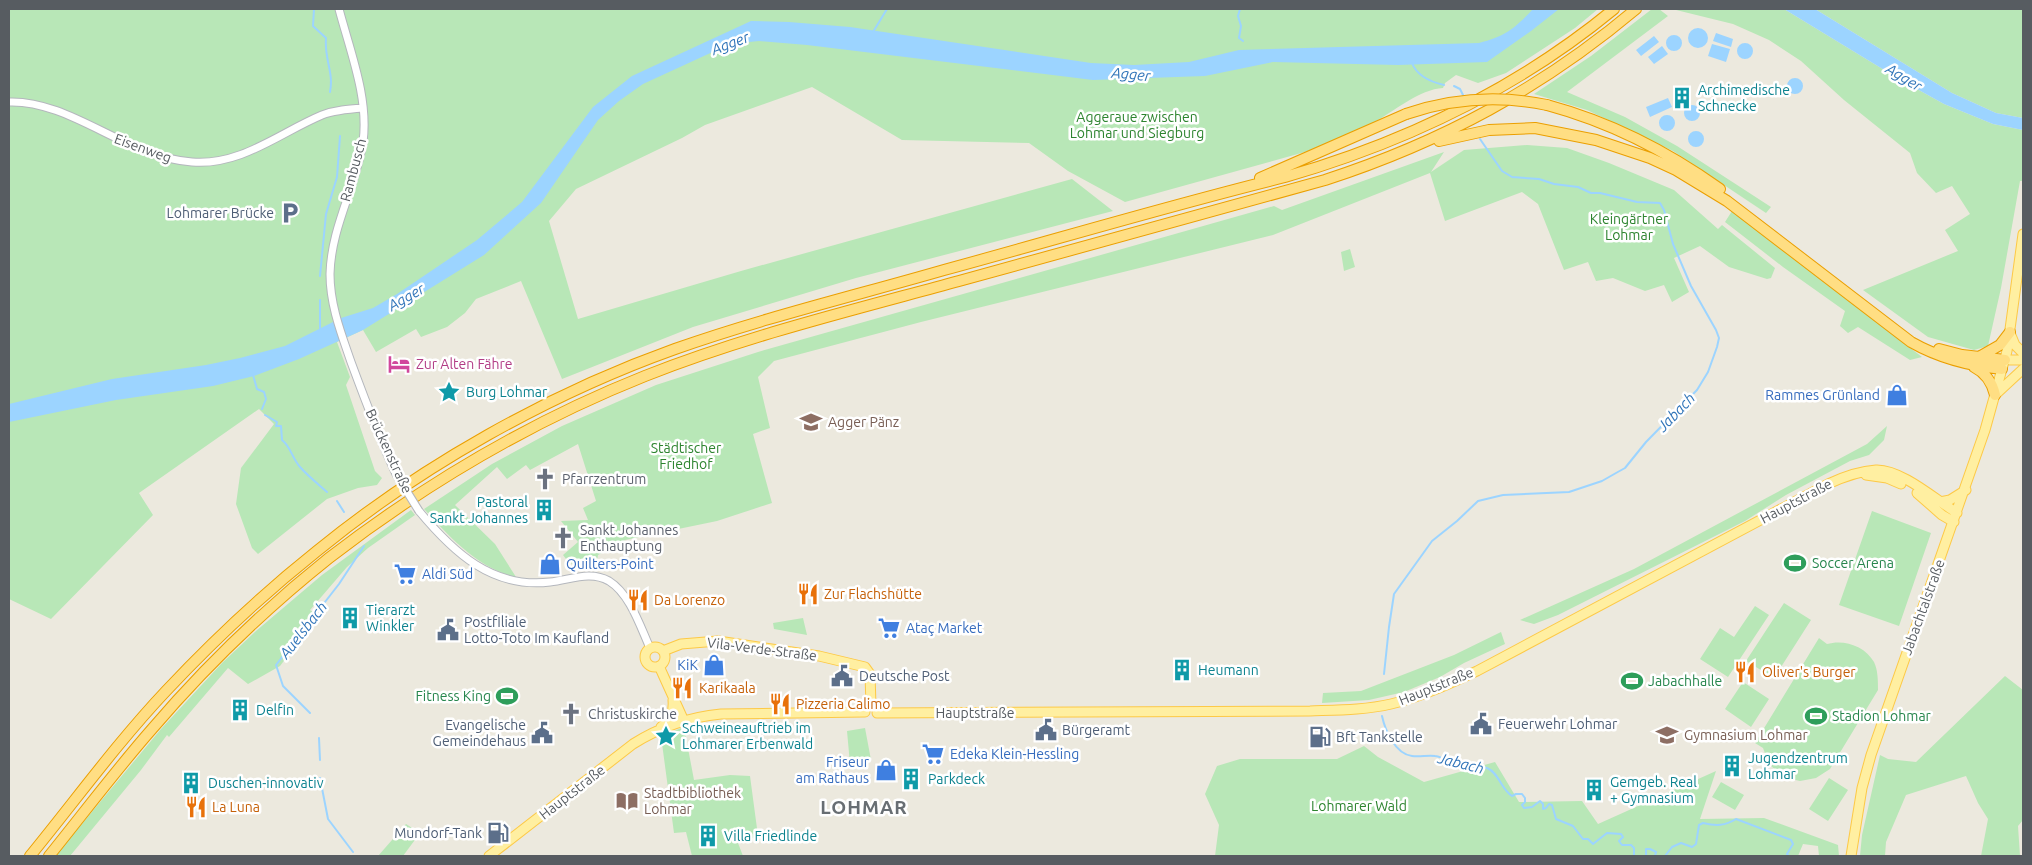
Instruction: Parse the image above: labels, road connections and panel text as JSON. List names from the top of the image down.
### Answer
{
  "streets": {
    "main road": ["Hauptstraße", "Jabachtalstraße", "Vila-Verde-Straße"],
    "street": ["Eisenweg", "Rambusch", "Brückenstraße"]
  },
  "crossings": [
    ["Eisenweg", "Rambusch"],
    ["Rambusch", "Brückenstraße"],
    ["Brückenstraße", "Vila-Verde-Straße"],
    ["Hauptstraße", "Vila-Verde-Straße"]
  ],
  "districts": ["LOHMAR"],
  "water": ["Agger", "Jabach", "Auelsbach"],
  "parks": [
    "Aggeraue zwischen Lohmar und Siegburg",
    "Kleingärtner Lohmar",
    "Städtischer Friedhof",
    "Lohmarer Wald"
  ],
  "places": {
    "building": [
      "Archimedische Schnecke",
      "Pastoral Sankt Johannes",
      "Tierarzt Winkler",
      "Heumann",
      "Delfin",
      "Jugendzentrum Lohmar",
      "Parkdeck",
      "Duschen-innovativ",
      "Gemgeb. Real + Gymnasium",
      "Villa Friedlinde"
    ],
    "parking": ["Lohmarer Brücke"],
    "hotel": ["Zur Alten Fähre"],
    "place": ["Burg Lohmar", "Schweineauftrieb im Lohmarer Erbenwald"],
    "shop": [
      "Rammes Grünland",
      "Quilters-Point",
      "KiK",
      "Friseur am Rathaus"
    ],
    "school or university": ["Agger Pänz", "Gymnasium Lohmar"],
    "church": ["Pfarrzentrum", "Sankt Johannes Enthauptung", "Christuskirche"],
    "sports": [
      "Soccer Arena",
      "Jabachhalle",
      "Fitness King",
      "Stadion Lohmar"
    ],
    "supermarket": ["Aldi Süd", "Ataç Market", "Edeka Klein-Hessling"],
    "restaurant": [
      "Zur Flachshütte",
      "Da Lorenzo",
      "Oliver's Burger",
      "Karikaala",
      "Pizzeria Calimo",
      "La Luna"
    ],
    "public building": [
      "Postfiliale Lotto-Toto Im Kaufland",
      "Deutsche Post",
      "Feuerwehr Lohmar",
      "Bürgeramt",
      "Evangelische Gemeindehaus"
    ],
    "fuel station": ["Bft Tankstelle", "Mundorf-Tank"],
    "library": ["Stadtbibliothek Lohmar"]
  }
}
